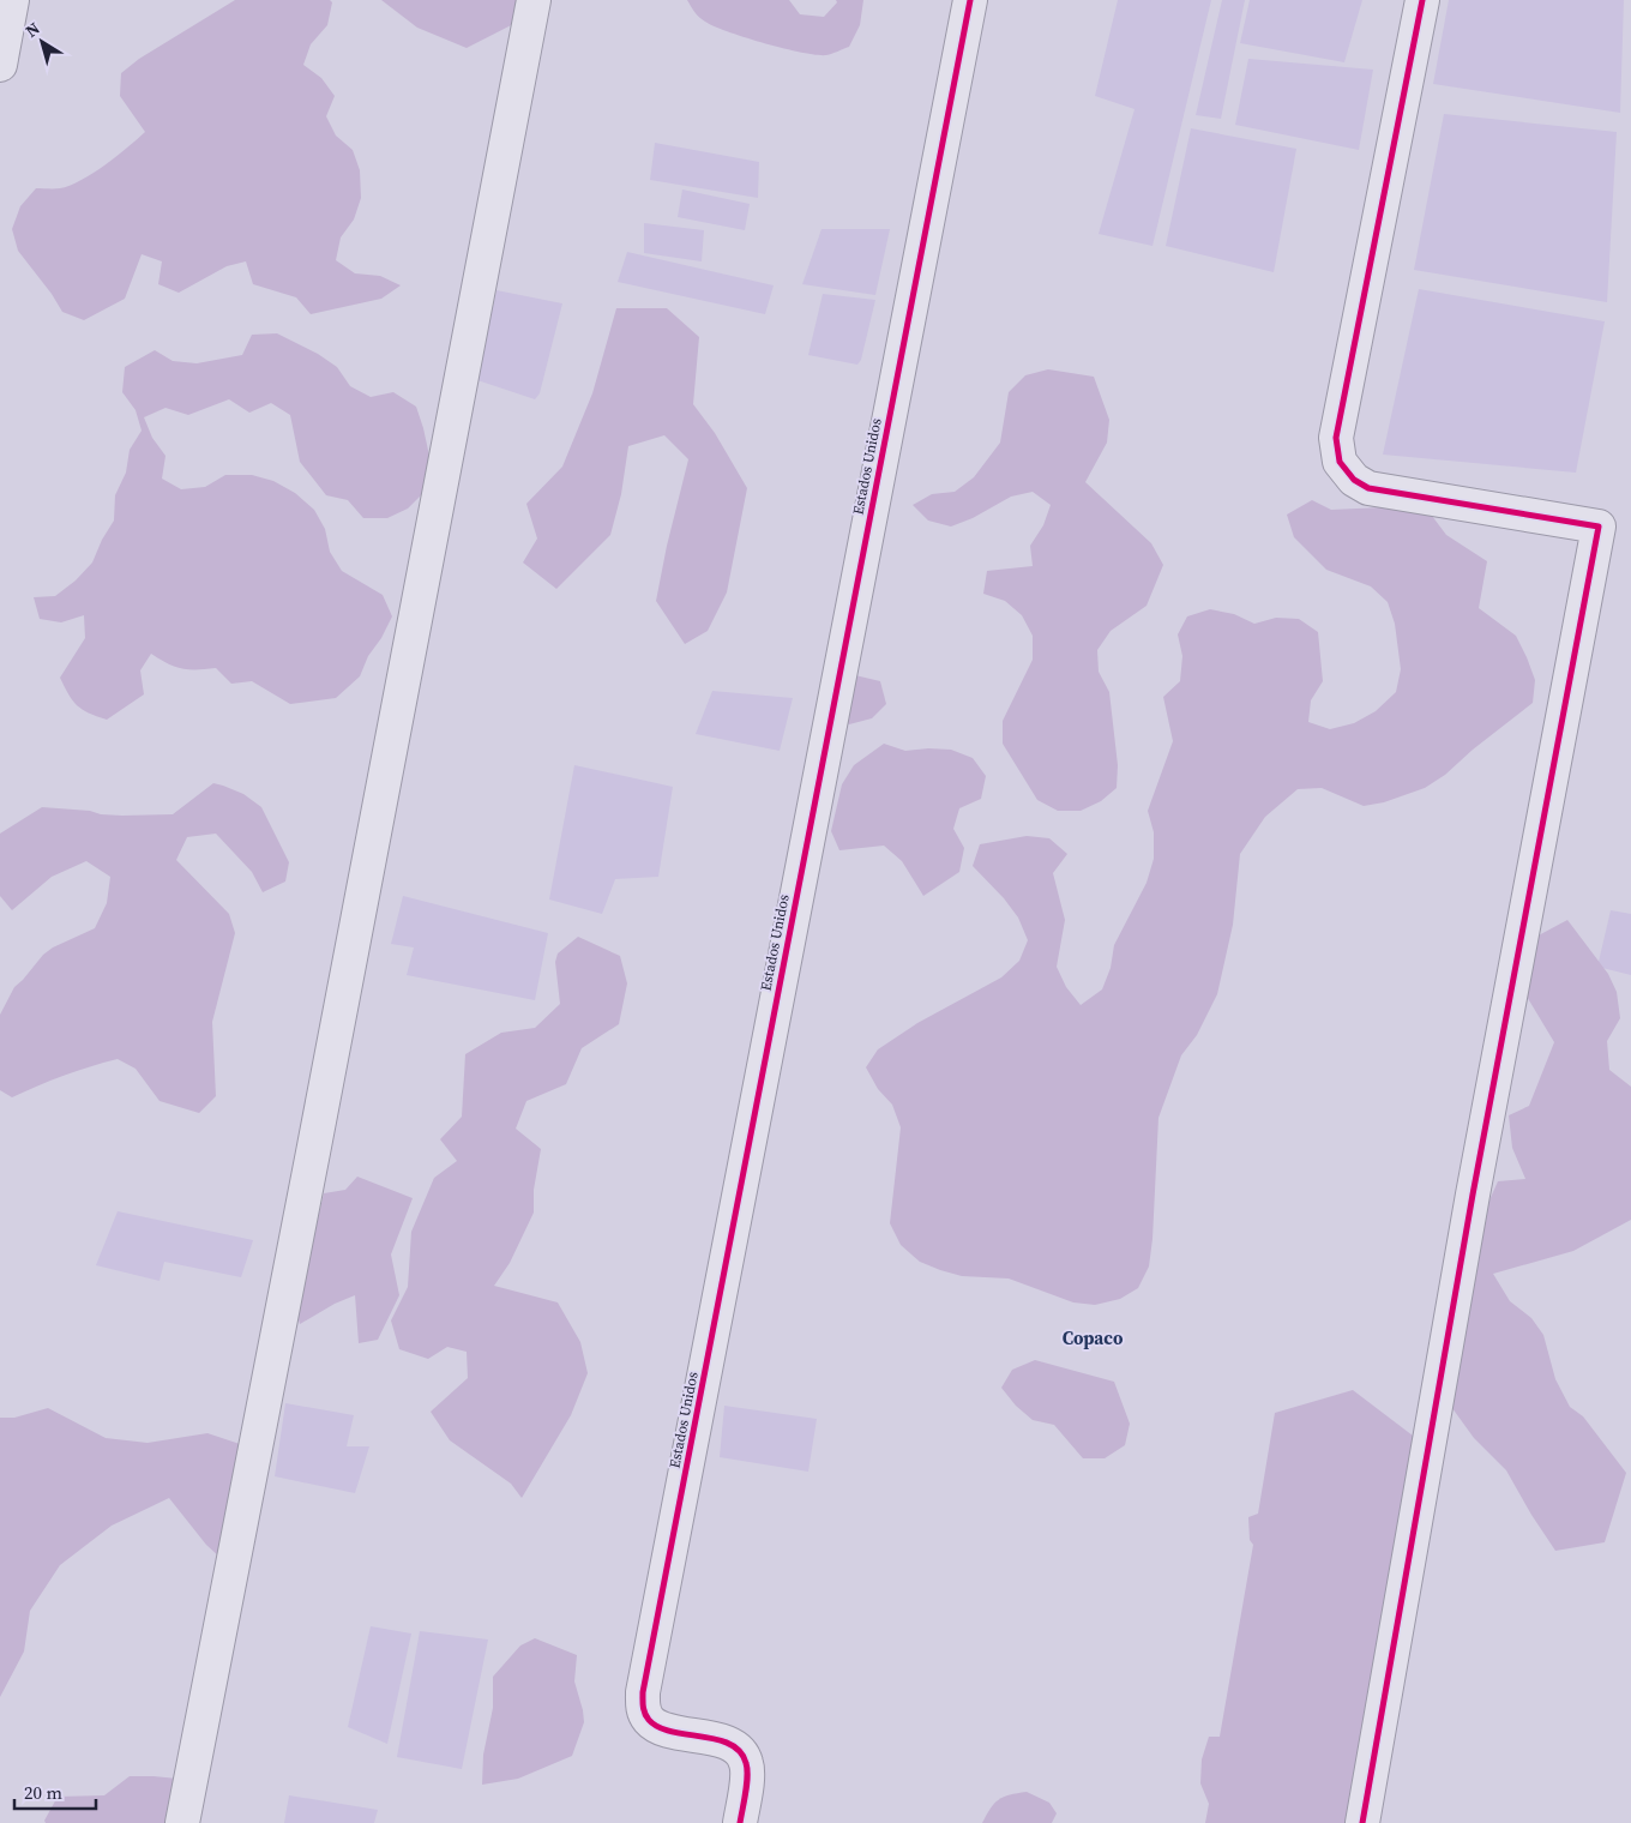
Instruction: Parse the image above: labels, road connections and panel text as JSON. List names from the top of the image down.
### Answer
{
  "streets": {
    "street": ["Estados Unidos"]
  },
  "districts": ["Copaco"],
  "scale_bar": "20 m",
  "north": "top left"
}
